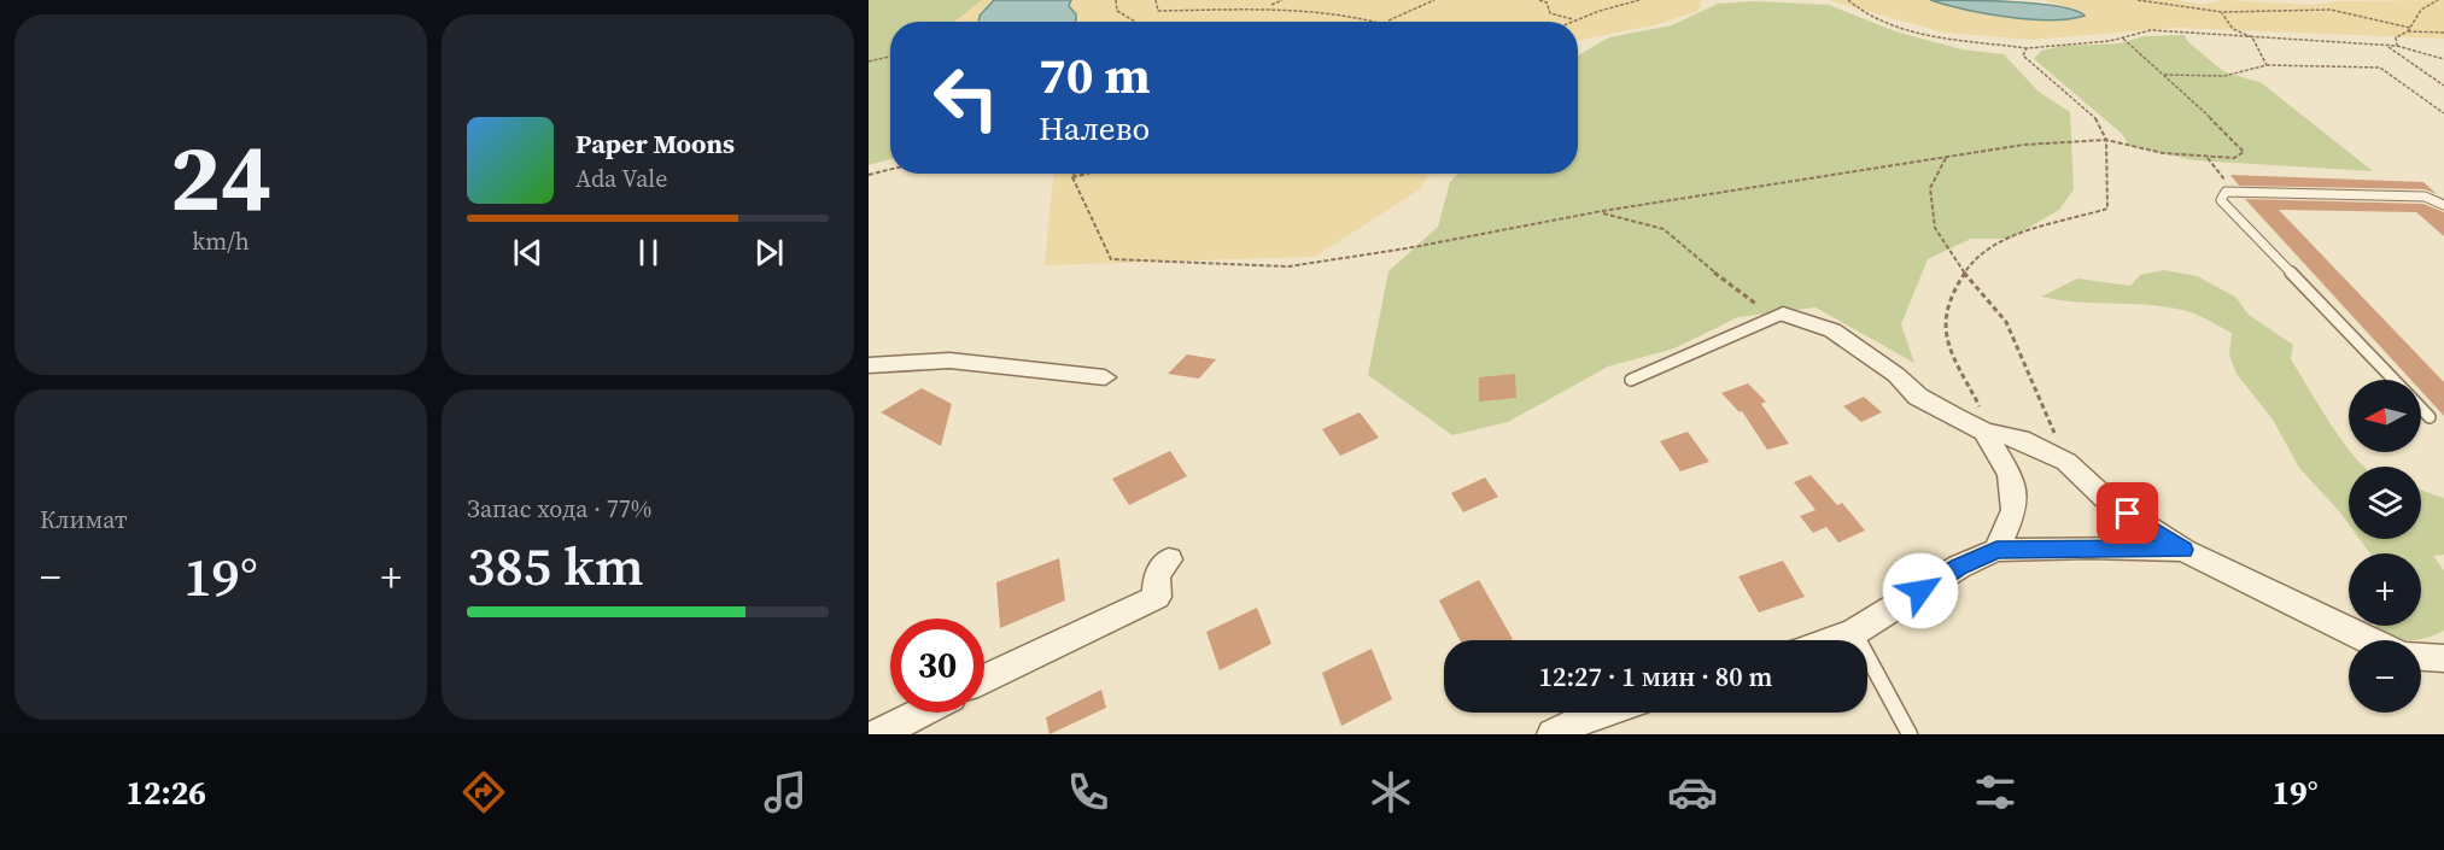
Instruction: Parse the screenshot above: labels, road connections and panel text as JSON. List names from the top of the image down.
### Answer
{
  "north": "left",
  "page": {
    "tile": [
      ["24", "km/h"],
      "Климат",
      ["Запас хода · 77%", "385 km"]
    ],
    "turn": ["70 m", "Налево"],
    "song": ["Paper Moons", "Ada Vale"],
    "map_buttons": ["+", "−"],
    "heat": ["−", "19°", "+"],
    "limit": "30",
    "trip": "12:27 · 1 мин · 80 m",
    "tabs": ["12:26", "19°"]
  }
}
